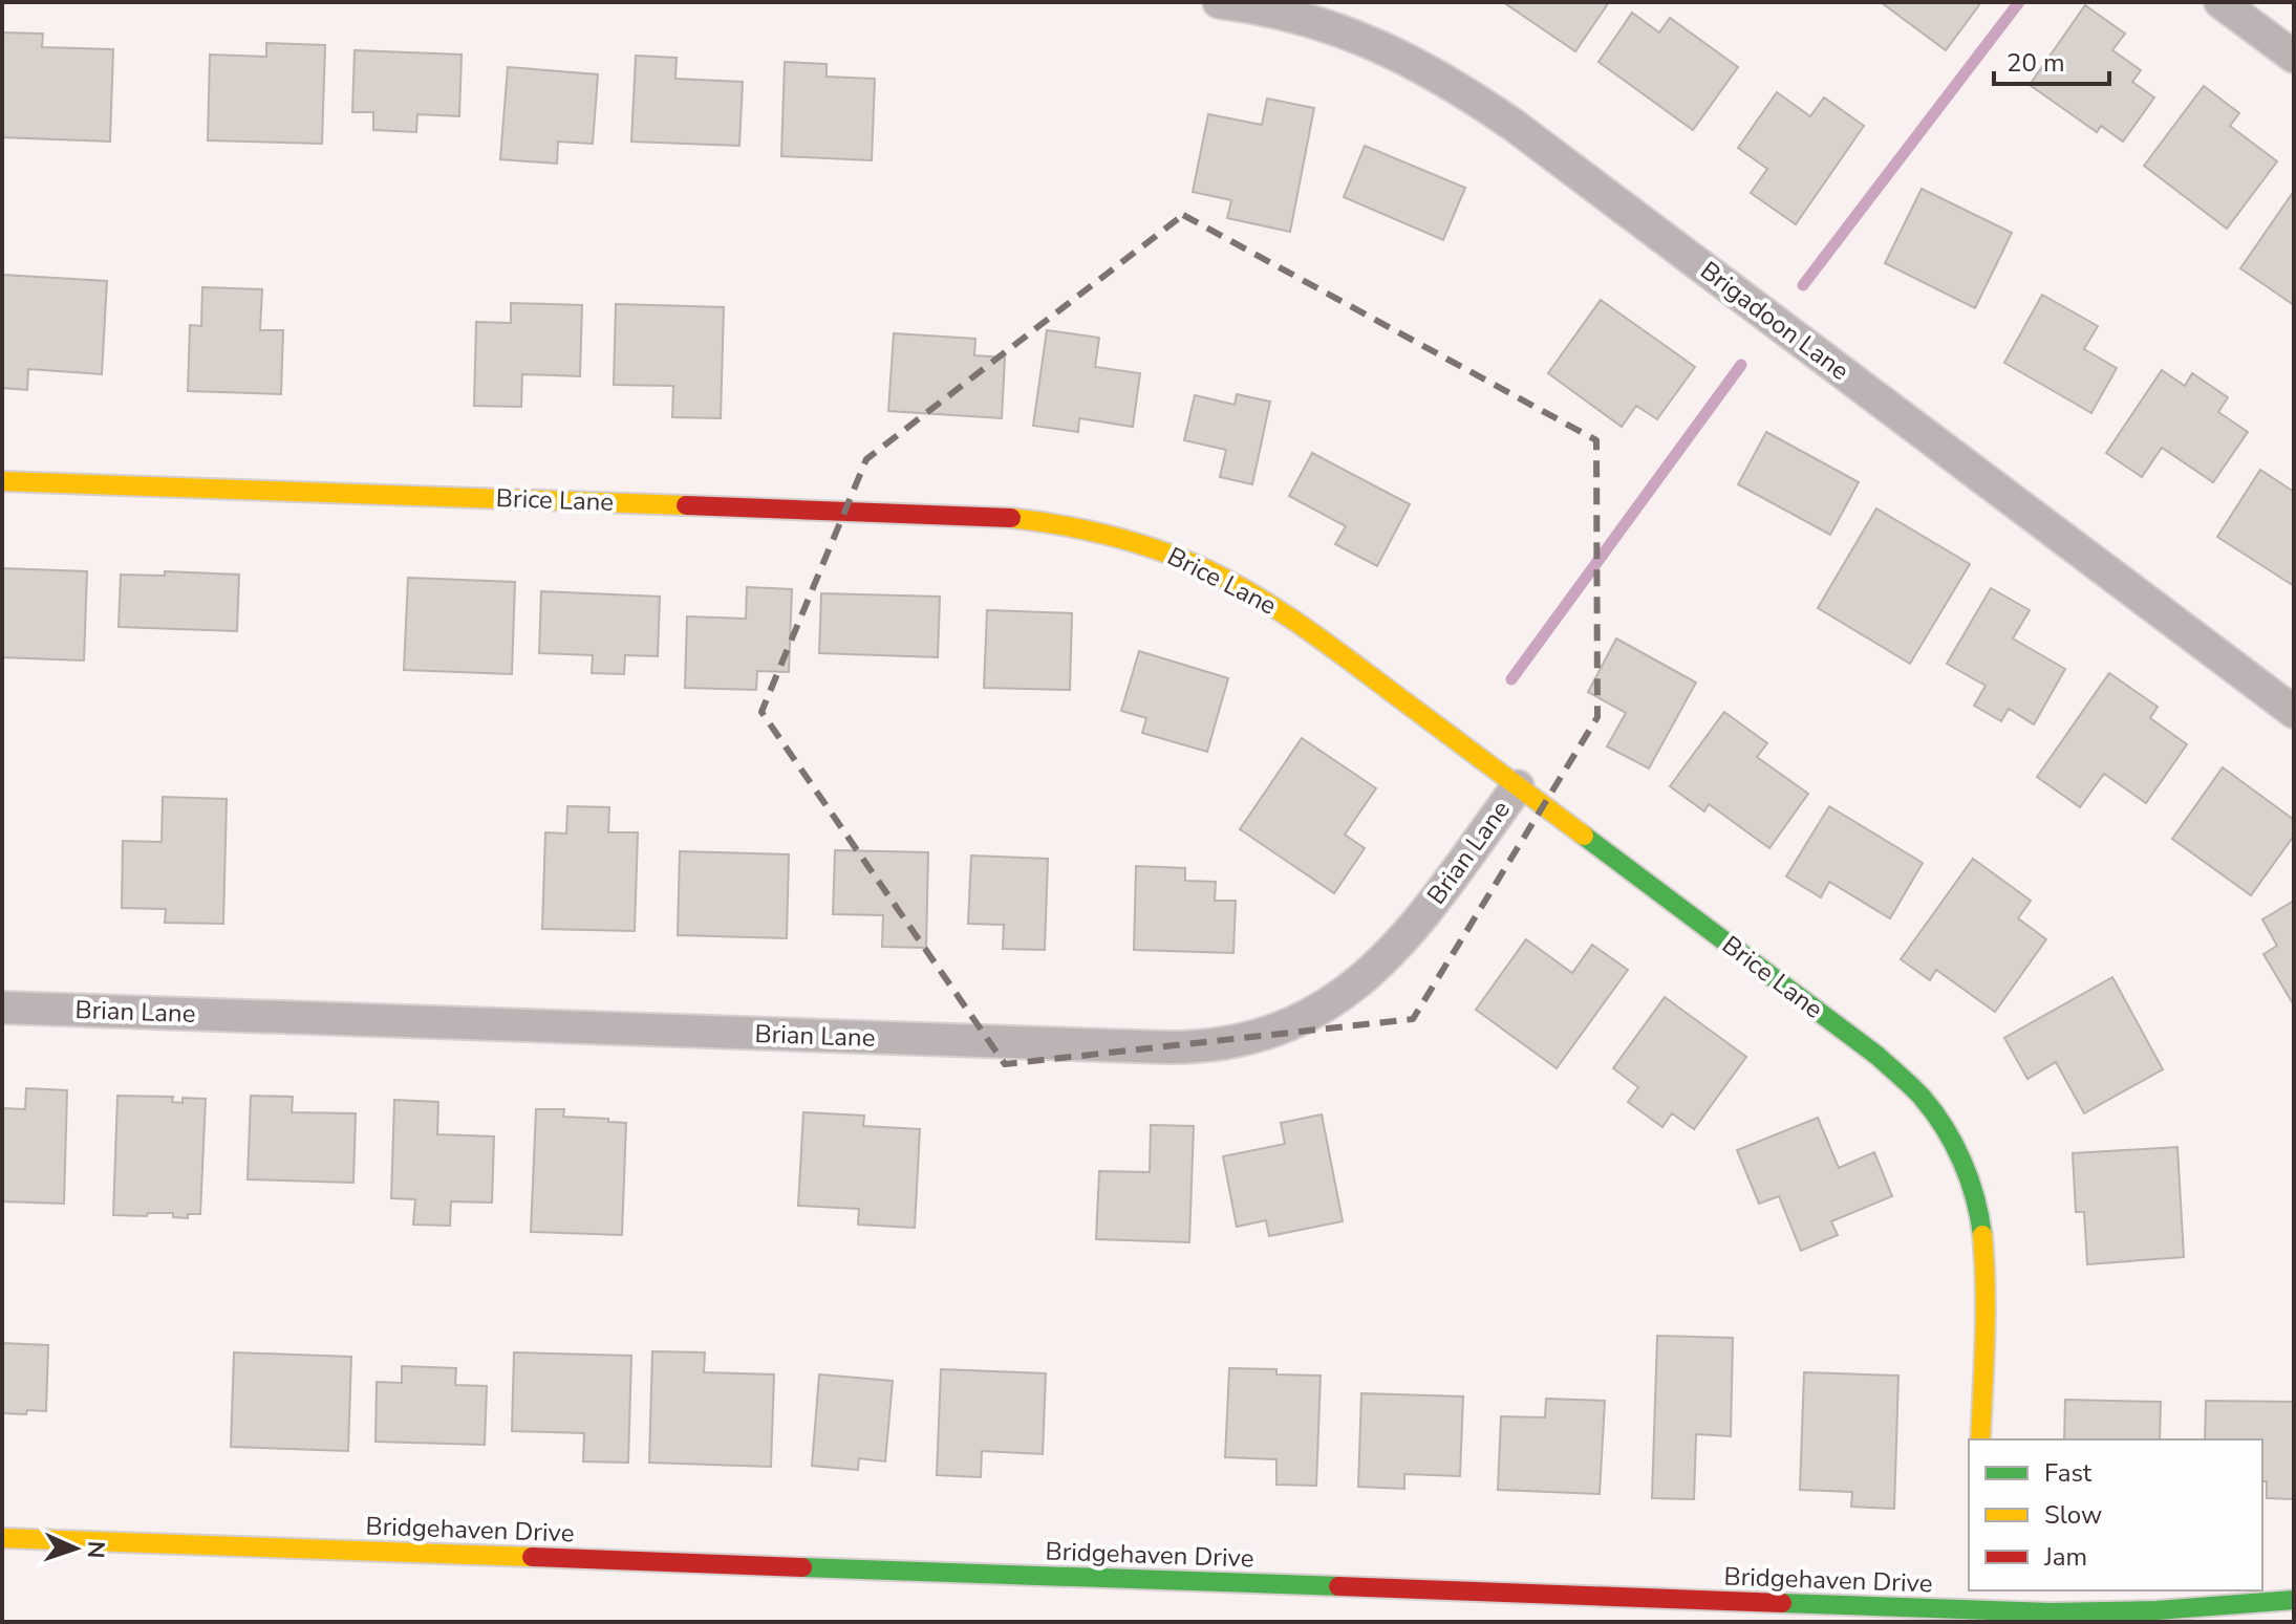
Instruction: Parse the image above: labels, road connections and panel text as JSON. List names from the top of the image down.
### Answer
{
  "streets": {
    "street": [
      "Brigadoon Lane",
      "Brice Lane",
      "Brian Lane",
      "Bridgehaven Drive"
    ]
  },
  "crossings": [
    ["Brice Lane", "Brian Lane"]
  ],
  "legend": ["Fast", "Slow", "Jam"],
  "scale_bar": "20 m",
  "north": "right"
}
